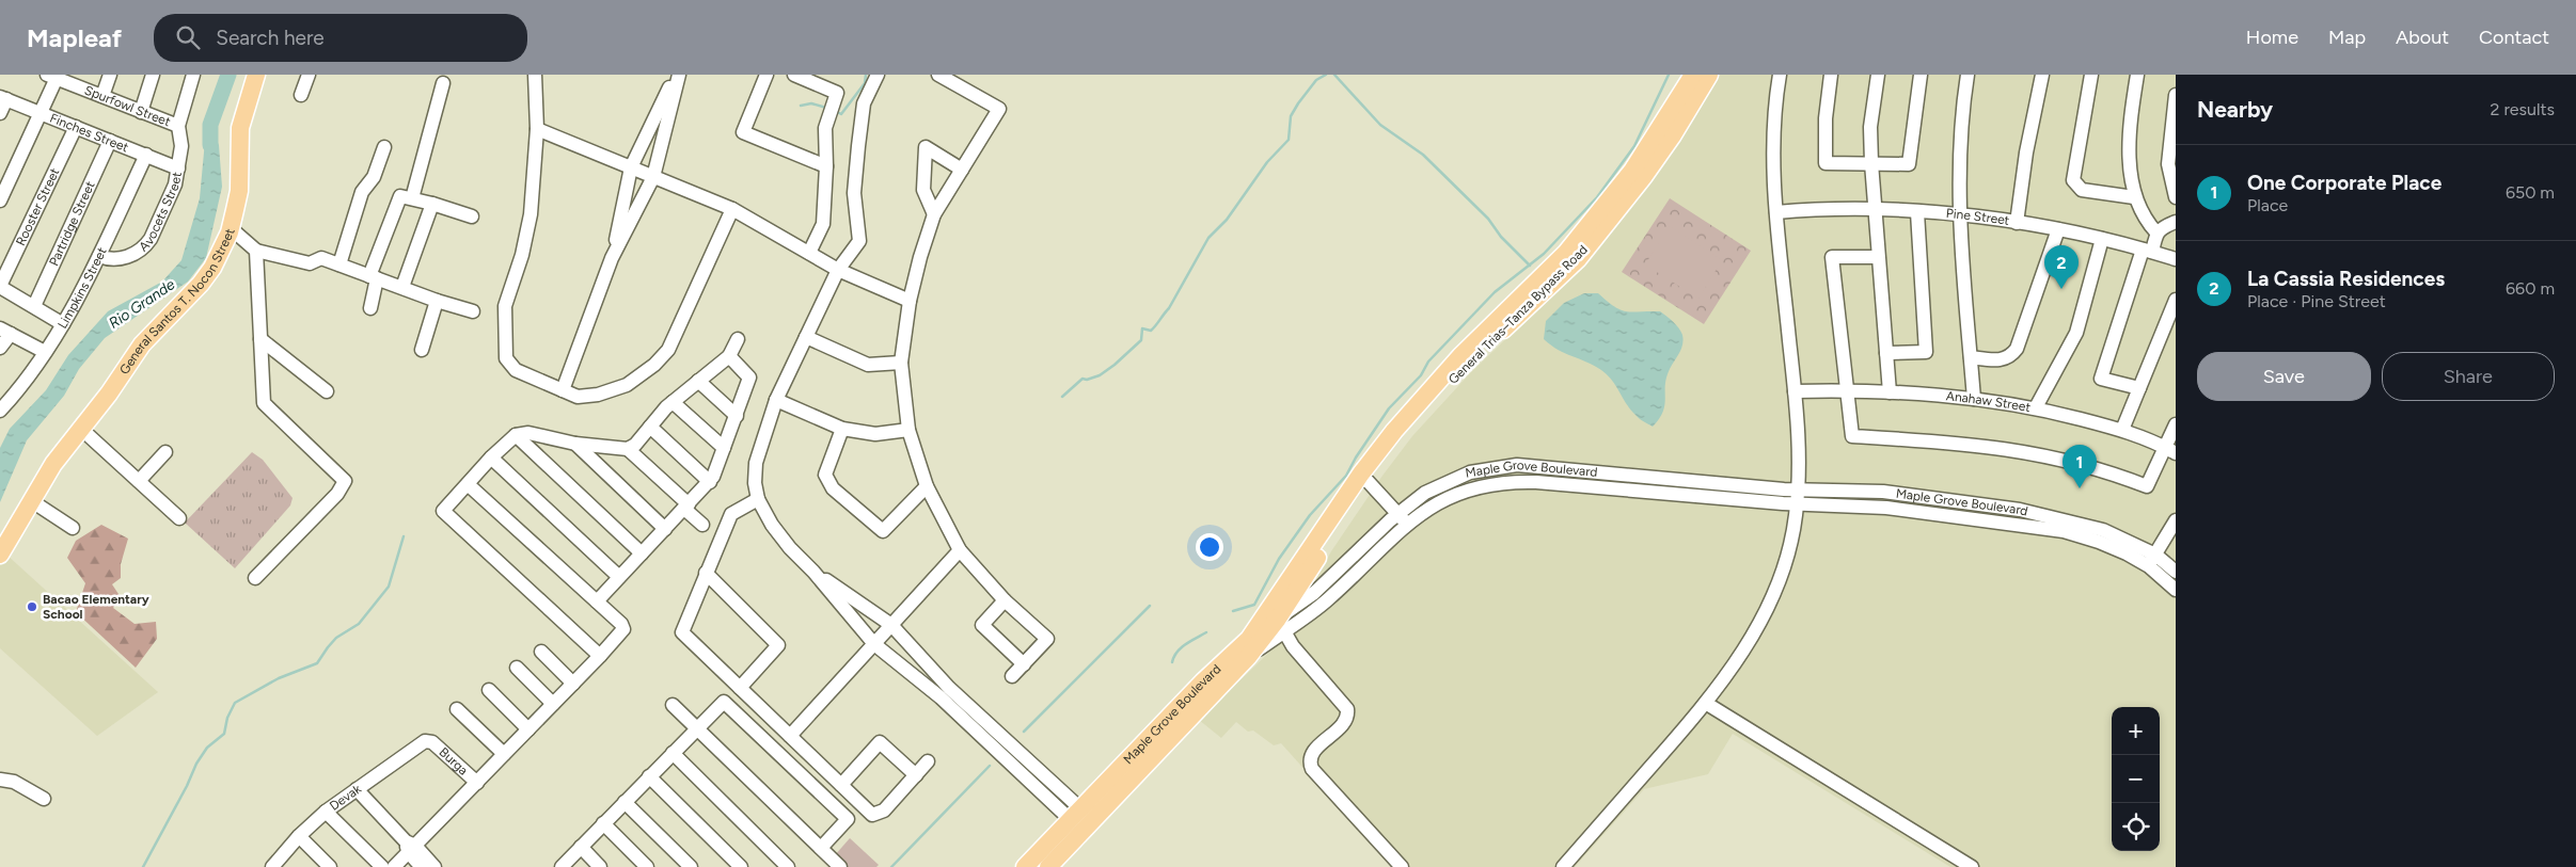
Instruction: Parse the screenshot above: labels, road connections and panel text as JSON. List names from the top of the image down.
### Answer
{
  "streets": {
    "main road": ["General Santos T. Nocon Street", "General Trias–Tanza Bypass Road", "Maple Grove Boulevard"],
    "street": [
      "Spurfowl Street",
      "Finches Street",
      "Rooster Street",
      "Avocets Street",
      "Pine Street",
      "Partridge Street",
      "Limpkins Street",
      "Anahaw Street",
      "Burga",
      "Devak"
    ]
  },
  "crossings": [
    ["Spurfowl Street", "Avocets Street"],
    ["Finches Street", "Rooster Street"],
    ["Finches Street", "Avocets Street"],
    ["Finches Street", "Partridge Street"],
    ["Finches Street", "Limpkins Street"],
    ["Avocets Street", "Limpkins Street"],
    ["General Trias–Tanza Bypass Road", "Maple Grove Boulevard"],
    ["Burga", "Devak"]
  ],
  "water": ["Rio Grande"],
  "places": ["Bacao Elementary School"],
  "page": {
    "header": "Mapleaf",
    "search": "Search here",
    "nav": [
      "Home",
      "Map",
      "About",
      "Contact"
    ],
    "heading": ["Nearby", "2 results"],
    "list": [
      {
        "mark": "1",
        "name": "One Corporate Place",
        "note": "Place",
        "value": "650 m"
      },
      {
        "mark": "2",
        "name": "La Cassia Residences",
        "note": "Place · Pine Street",
        "value": "660 m"
      }
    ],
    "pins": ["2", "1"],
    "buttons": ["Save", "Share"],
    "map_buttons": ["+", "−"]
  }
}
